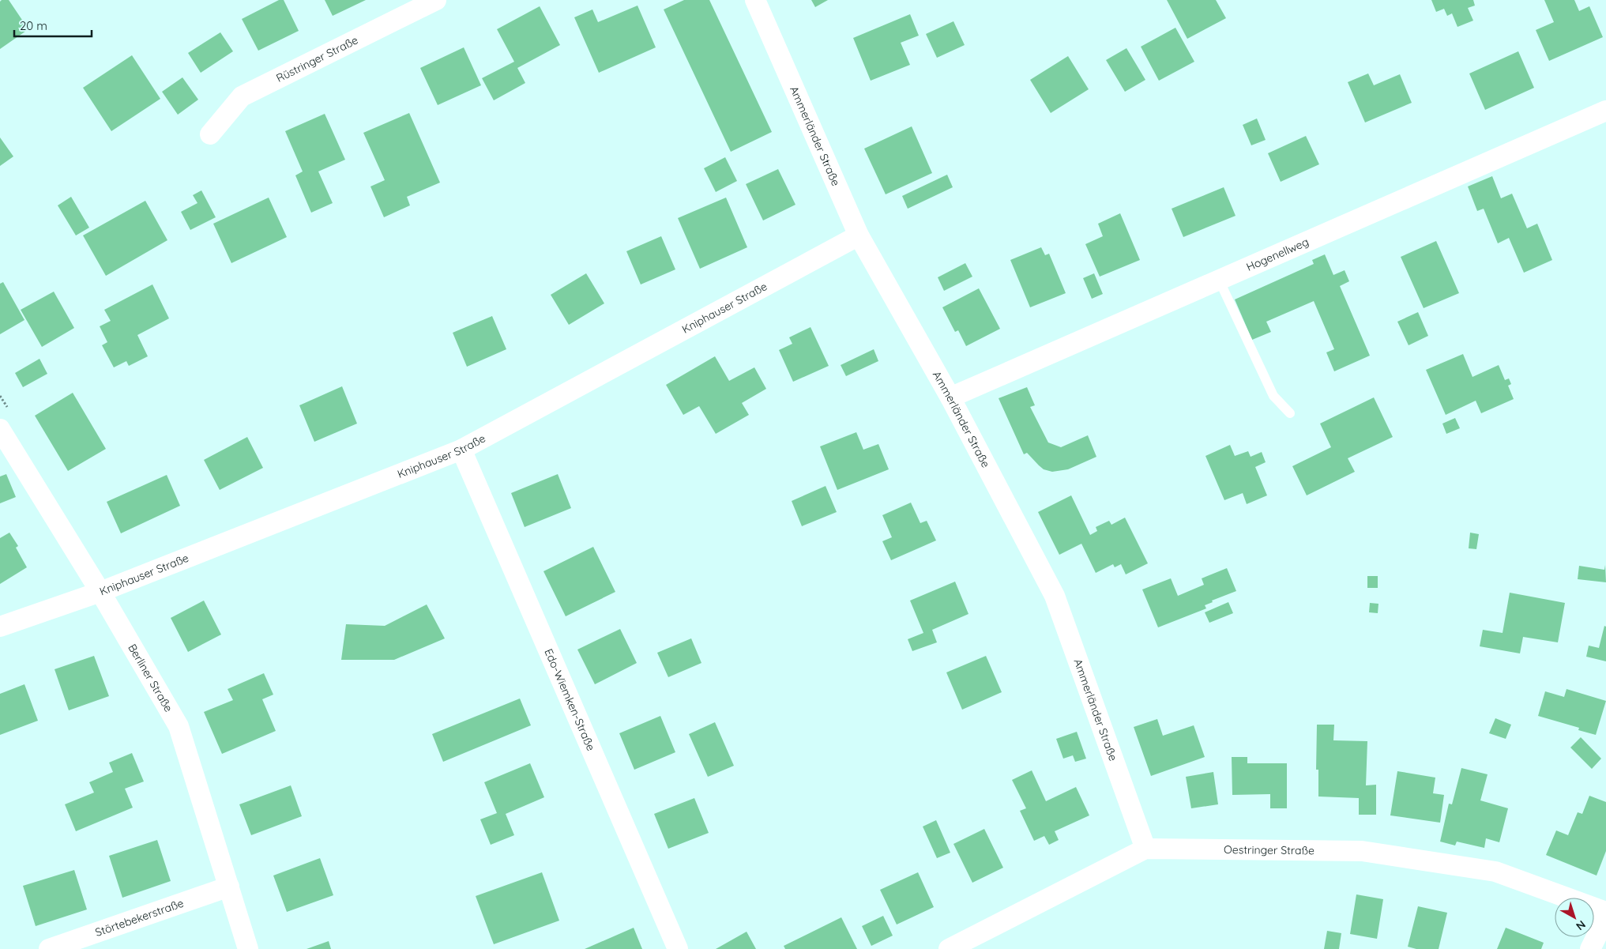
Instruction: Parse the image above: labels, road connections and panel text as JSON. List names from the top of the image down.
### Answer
{
  "streets": {
    "street": [
      "Rüstringer Straße",
      "Ammerländer Straße",
      "Hogenellweg",
      "Kniphauser Straße",
      "Berliner Straße",
      "Edo-Wiemken-Straße",
      "Oestringer Straße",
      "Störtebekerstraße"
    ]
  },
  "crossings": [
    ["Ammerländer Straße", "Hogenellweg"],
    ["Ammerländer Straße", "Kniphauser Straße"],
    ["Ammerländer Straße", "Oestringer Straße"],
    ["Kniphauser Straße", "Berliner Straße"],
    ["Kniphauser Straße", "Edo-Wiemken-Straße"],
    ["Berliner Straße", "Störtebekerstraße"]
  ],
  "scale_bar": "20 m",
  "north": "bottom right"
}
